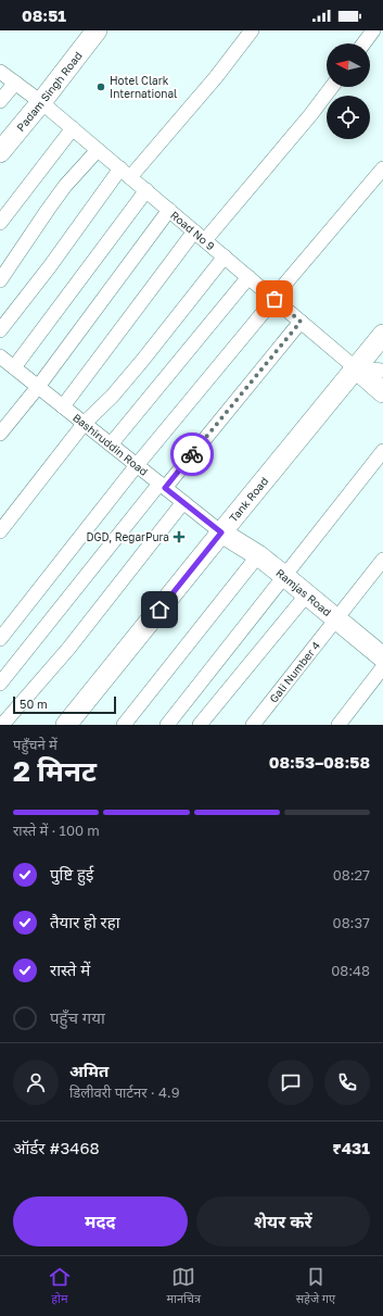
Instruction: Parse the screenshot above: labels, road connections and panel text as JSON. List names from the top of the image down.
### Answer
{
  "streets": {
    "street": [
      "Padam Singh Road",
      "Road No 9",
      "Bashiruddin Road",
      "Tank Road",
      "Ramjas Road",
      "Gali Number 4"
    ]
  },
  "crossings": [
    ["Padam Singh Road", "Road No 9"],
    ["Road No 9", "Tank Road"],
    ["Bashiruddin Road", "Tank Road"],
    ["Bashiruddin Road", "Ramjas Road"],
    ["Tank Road", "Ramjas Road"],
    ["Ramjas Road", "Gali Number 4"]
  ],
  "places": {
    "other": ["Hotel Clark International"],
    "health": ["DGD, RegarPura"]
  },
  "scale_bar": "50 m",
  "north": "left",
  "page": {
    "status": "08:51",
    "scale": "50 m",
    "heading": ["2 मिनट", "पहुँचने में", "08:53–08:58"],
    "panel": [
      "अमित",
      "डिलीवरी पार्टनर · 4.9",
      "ऑर्डर #3468",
      "₹431"
    ],
    "bar": "रास्ते में · 100 m",
    "list": [
      ["पुष्टि हुई", "08:27"],
      ["तैयार हो रहा", "08:37"],
      ["रास्ते में", "08:48"],
      "पहुँच गया"
    ],
    "buttons": ["मदद", "शेयर करें"],
    "tabs": ["होम", "मानचित्र", "सहेजे गए"]
  }
}
